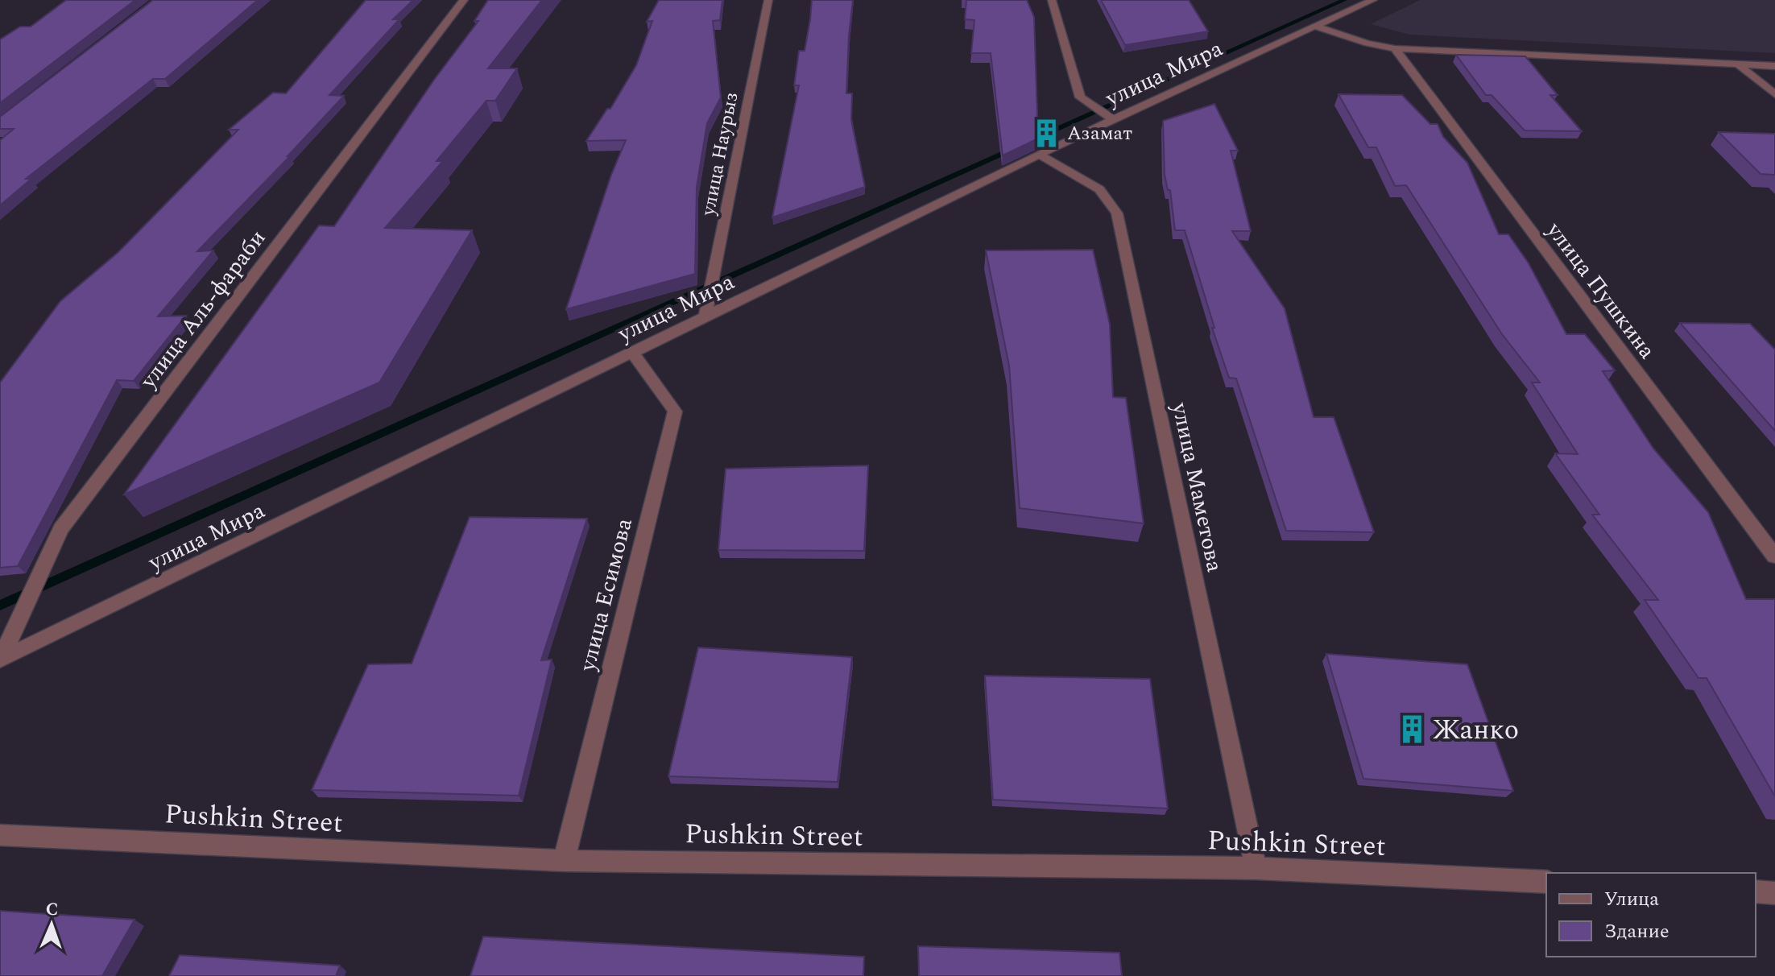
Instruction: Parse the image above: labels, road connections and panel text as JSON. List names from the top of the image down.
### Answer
{
  "streets": {
    "street": [
      "улица Мира",
      "улица Наурыз",
      "улица Пушкина",
      "улица Аль-фараби",
      "улица Маметова",
      "улица Есимова",
      "Pushkin Street"
    ]
  },
  "crossings": [
    ["улица Мира", "улица Наурыз"],
    ["улица Мира", "улица Аль-фараби"],
    ["улица Мира", "улица Маметова"],
    ["улица Мира", "улица Есимова"],
    ["улица Маметова", "Pushkin Street"],
    ["улица Есимова", "Pushkin Street"]
  ],
  "places": {
    "building": ["Азамат", "Жанко"]
  },
  "legend": ["Улица", "Здание"],
  "north": "top"
}
